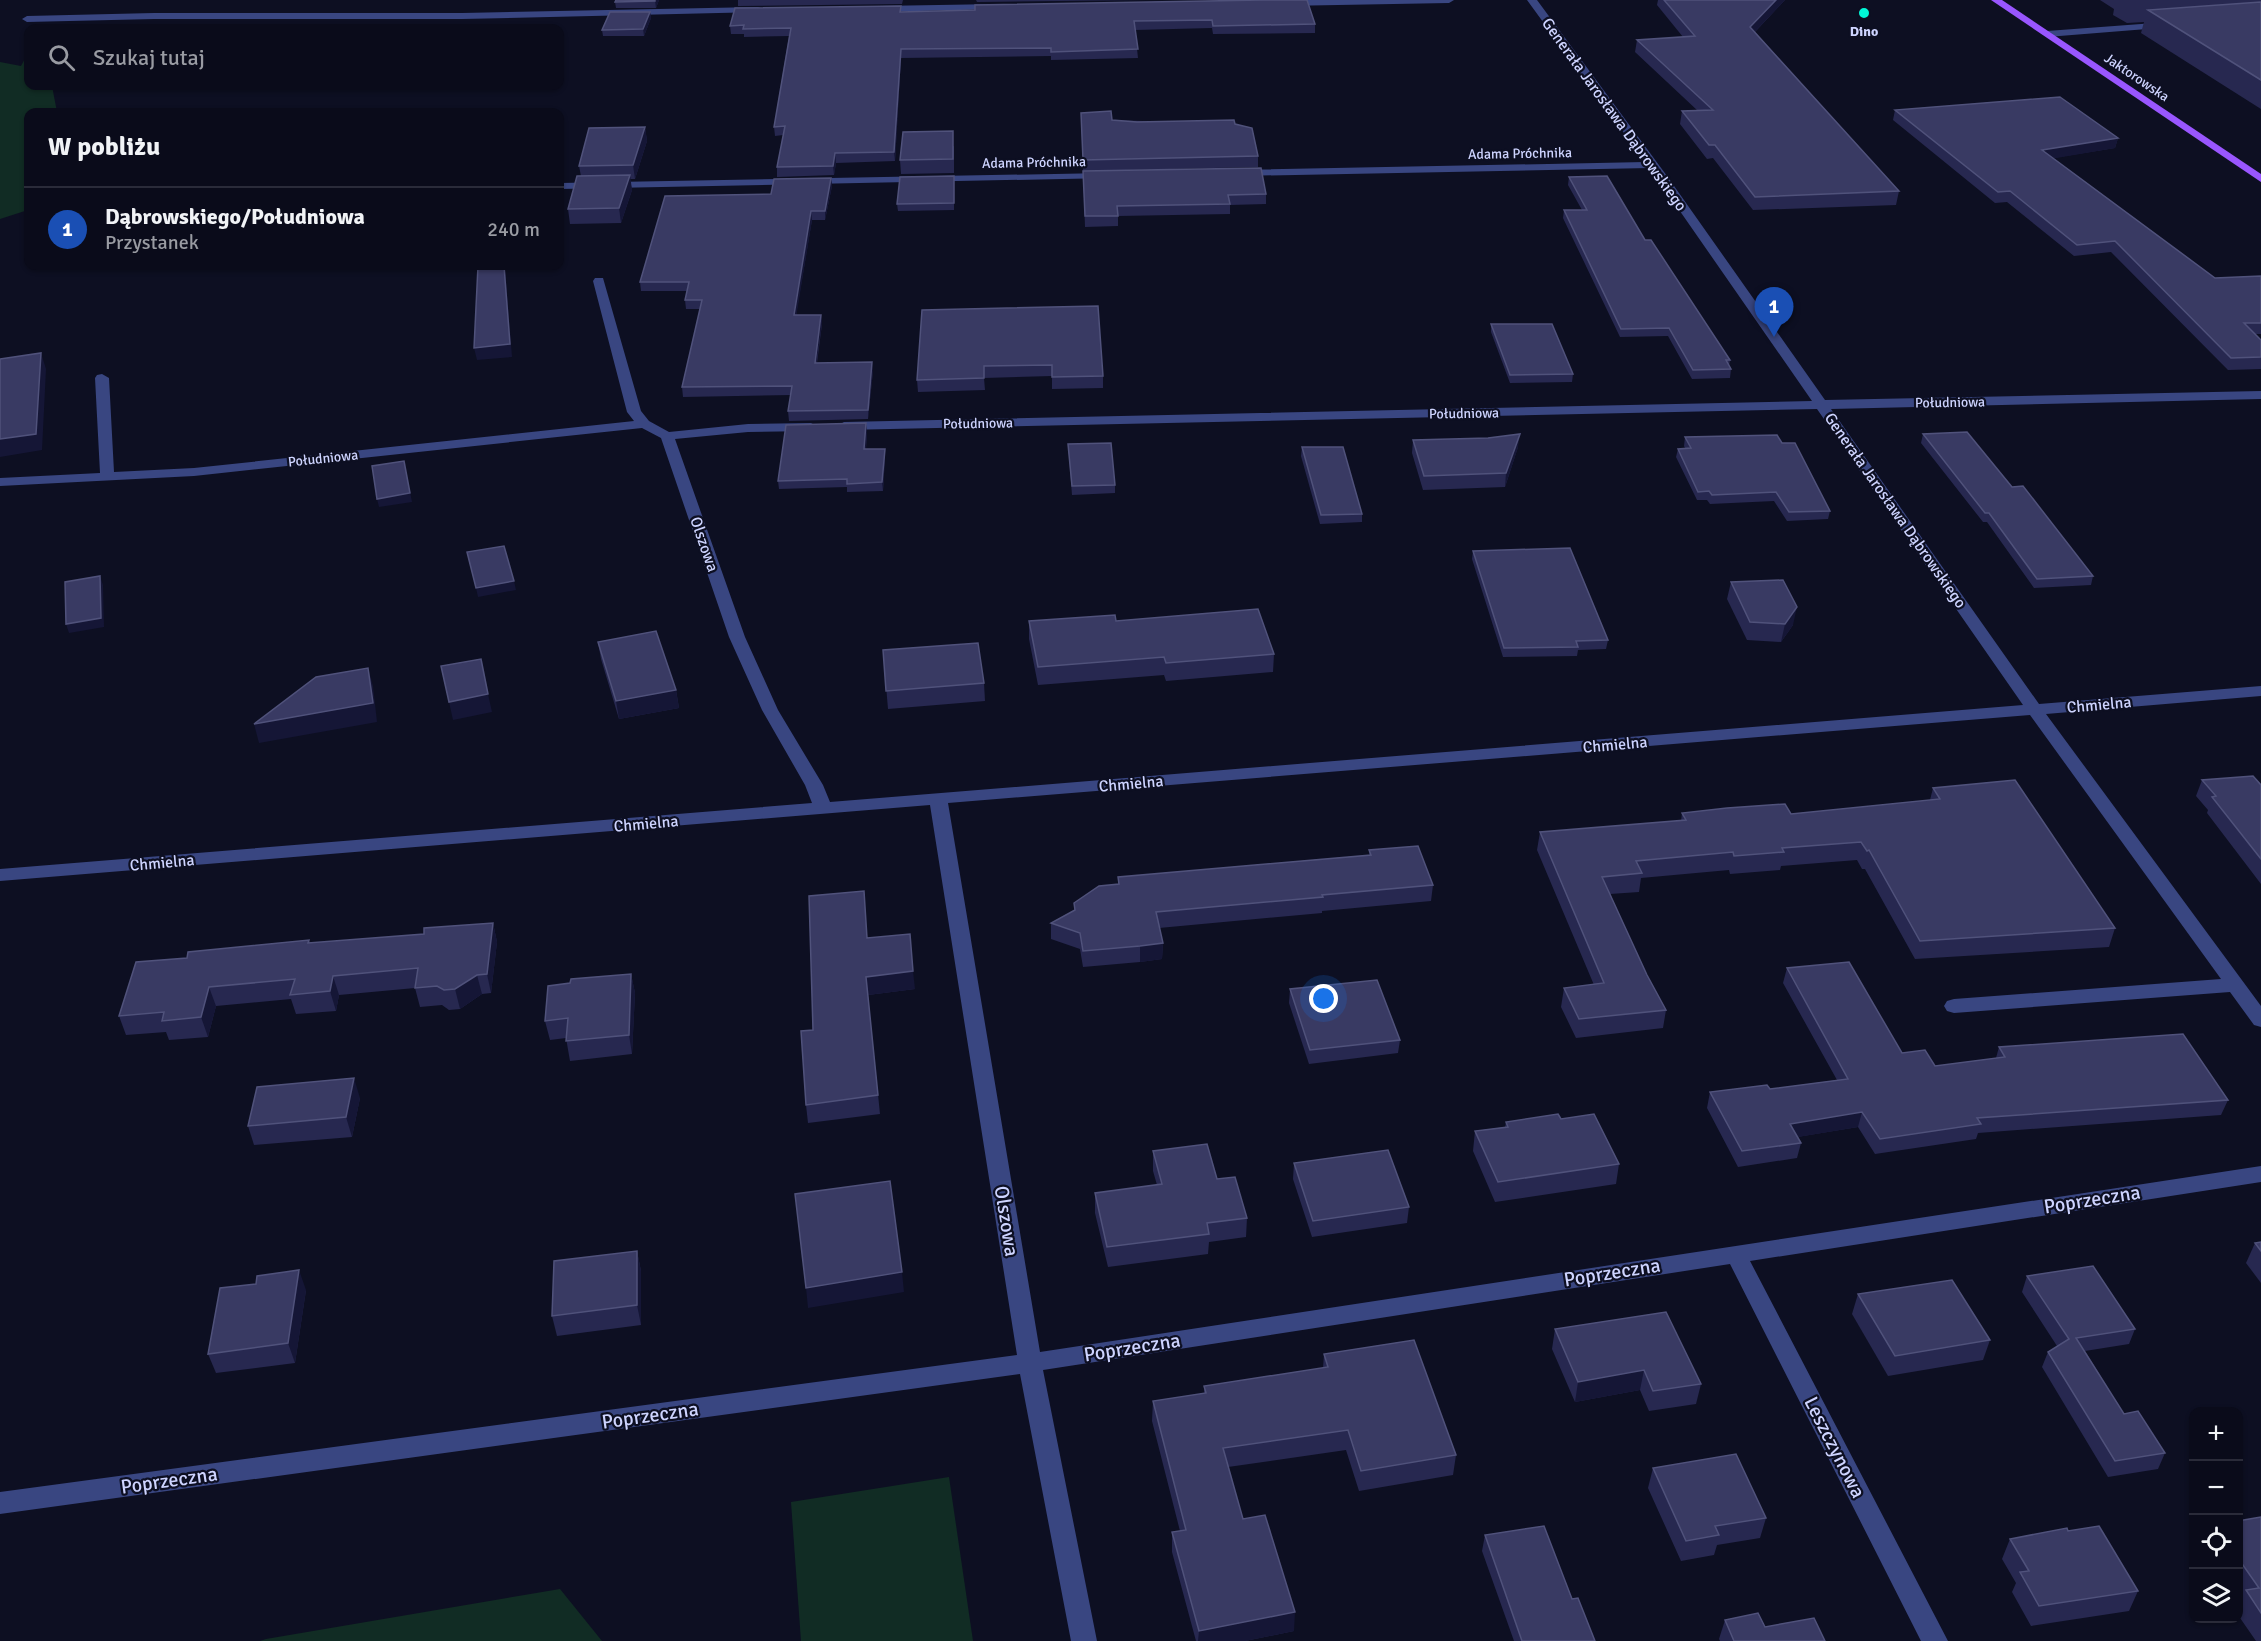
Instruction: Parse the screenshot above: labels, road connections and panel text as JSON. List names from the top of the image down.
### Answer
{
  "streets": {
    "main road": ["Jaktorowska"],
    "street": [
      "Generała Jarosława Dąbrowskiego",
      "Adama Próchnika",
      "Południowa",
      "Olszowa",
      "Chmielna",
      "Poprzeczna",
      "Leszczynowa"
    ]
  },
  "crossings": [
    ["Generała Jarosława Dąbrowskiego", "Adama Próchnika"],
    ["Generała Jarosława Dąbrowskiego", "Południowa"],
    ["Generała Jarosława Dąbrowskiego", "Chmielna"],
    ["Południowa", "Olszowa"],
    ["Olszowa", "Chmielna"],
    ["Olszowa", "Poprzeczna"],
    ["Poprzeczna", "Leszczynowa"]
  ],
  "places": ["Dino"],
  "page": {
    "search": "Szukaj tutaj",
    "heading": "W pobliżu",
    "list": [
      {
        "mark": "1",
        "name": "Dąbrowskiego/Południowa",
        "note": "Przystanek",
        "value": "240 m"
      }
    ],
    "pins": "1",
    "map_buttons": ["+", "−"]
  }
}
